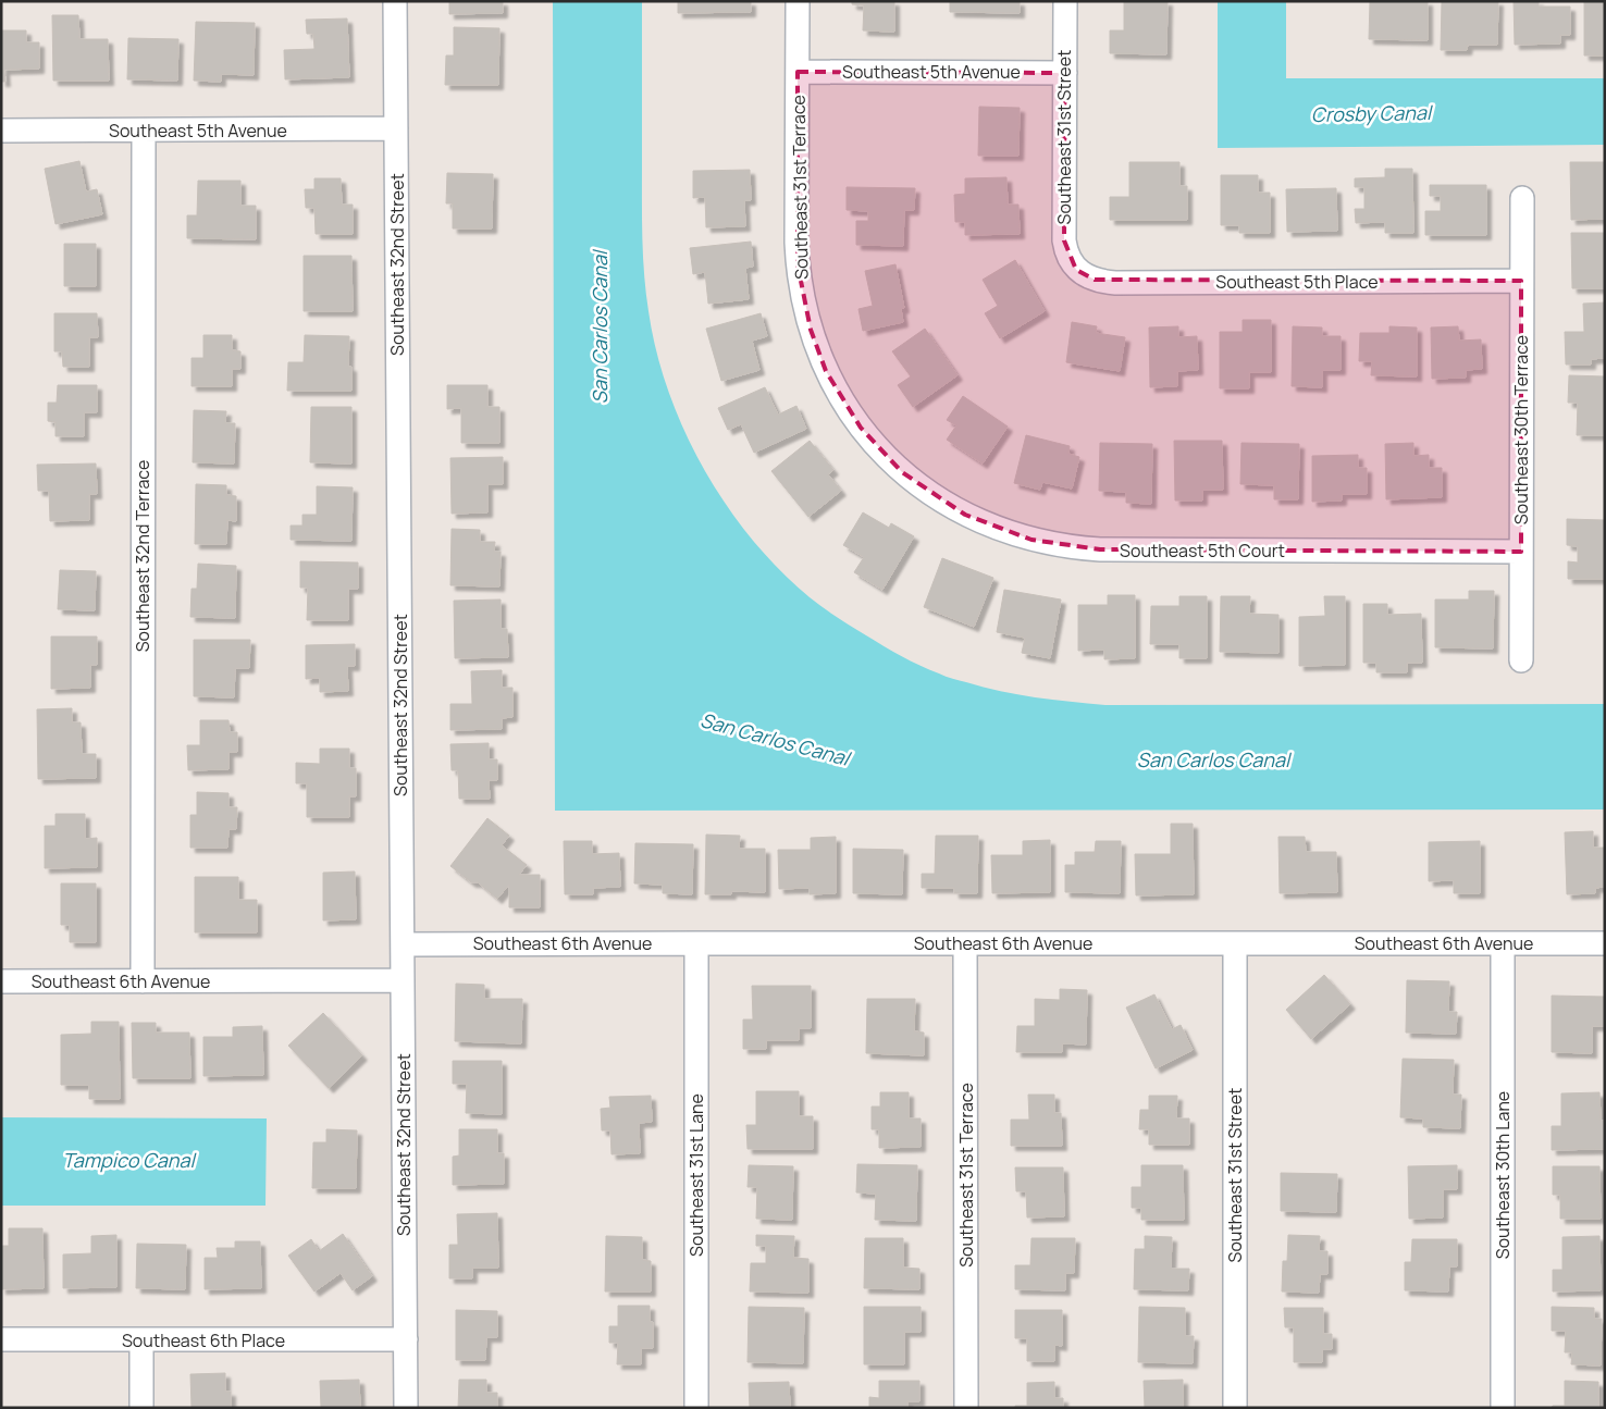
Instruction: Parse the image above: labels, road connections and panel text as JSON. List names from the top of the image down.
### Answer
{
  "streets": {
    "street": [
      "Southeast 5th Avenue",
      "Southeast 31st Street",
      "Southeast 31st Terrace",
      "Southeast 32nd Street",
      "Southeast 5th Place",
      "Southeast 30th Terrace",
      "Southeast 5th Court",
      "Southeast 32nd Terrace",
      "Southeast 6th Avenue",
      "Southeast 31st Lane",
      "Southeast 30th Lane",
      "Southeast 6th Place"
    ]
  },
  "crossings": [
    ["Southeast 5th Avenue", "Southeast 31st Street"],
    ["Southeast 5th Avenue", "Southeast 31st Terrace"],
    ["Southeast 5th Avenue", "Southeast 32nd Street"],
    ["Southeast 5th Avenue", "Southeast 32nd Terrace"],
    ["Southeast 31st Street", "Southeast 5th Place"],
    ["Southeast 31st Street", "Southeast 6th Avenue"],
    ["Southeast 31st Terrace", "Southeast 5th Court"],
    ["Southeast 31st Terrace", "Southeast 6th Avenue"],
    ["Southeast 32nd Street", "Southeast 6th Avenue"],
    ["Southeast 32nd Street", "Southeast 6th Place"],
    ["Southeast 5th Place", "Southeast 30th Terrace"],
    ["Southeast 30th Terrace", "Southeast 5th Court"],
    ["Southeast 32nd Terrace", "Southeast 6th Avenue"],
    ["Southeast 6th Avenue", "Southeast 31st Lane"],
    ["Southeast 6th Avenue", "Southeast 30th Lane"]
  ],
  "water": ["Crosby Canal", "San Carlos Canal", "Tampico Canal"]
}
